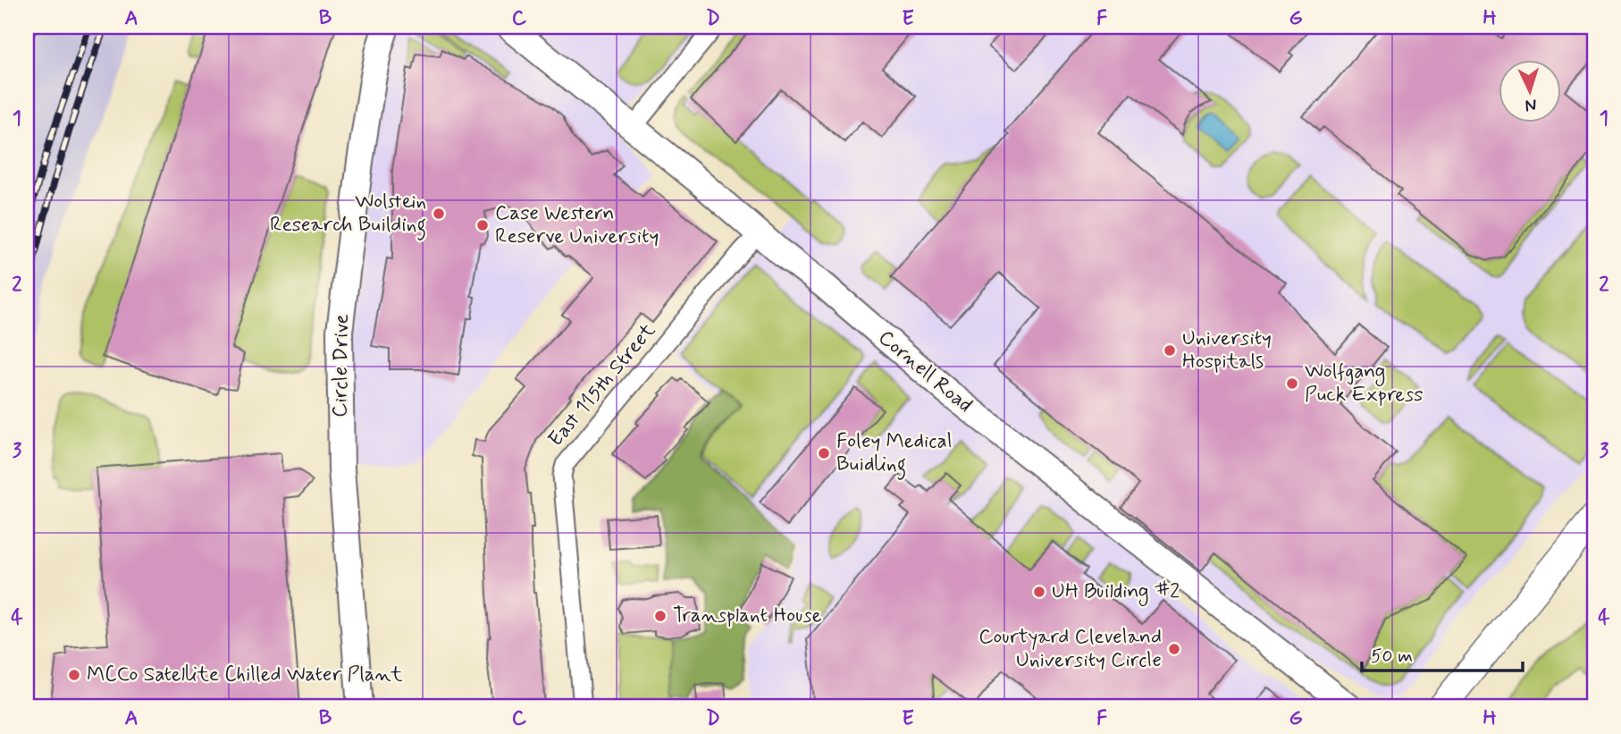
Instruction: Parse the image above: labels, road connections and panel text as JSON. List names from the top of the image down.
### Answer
{
  "streets": {
    "street": ["Circle Drive", "Cornell Road", "East 115th Street"]
  },
  "crossings": [
    ["Cornell Road", "East 115th Street"]
  ],
  "places": [
    "Wolstein Research Building",
    "Case Western Reserve University",
    "University Hospitals",
    "Wolfgang Puck Express",
    "Foley Medical Buidling",
    "UH Building #2",
    "Transplant House",
    "Courtyard Cleveland University Circle",
    "MCCo Satellite Chilled Water Plant"
  ],
  "scale_bar": "50 m",
  "north": "bottom",
  "grid": {
    "columns": [
      "A",
      "B",
      "C",
      "D",
      "E",
      "F",
      "G",
      "H"
    ],
    "rows": [
      "1",
      "2",
      "3",
      "4"
    ]
  }
}
